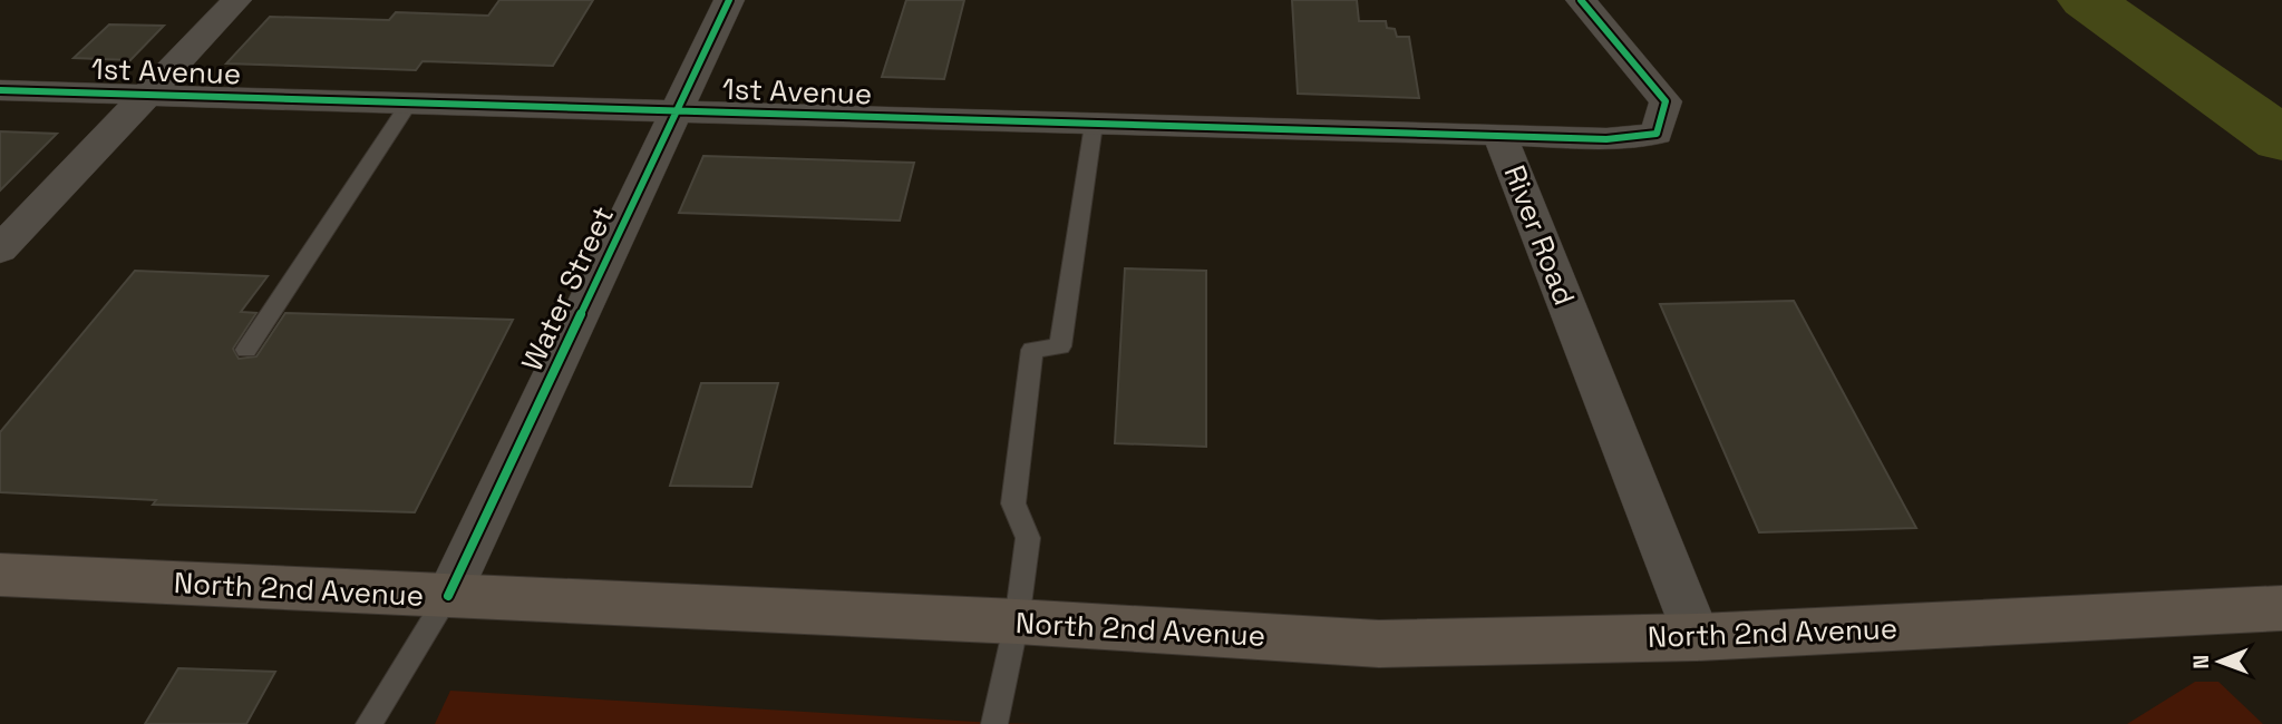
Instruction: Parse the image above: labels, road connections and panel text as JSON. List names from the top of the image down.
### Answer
{
  "streets": {
    "main road": ["North 2nd Avenue"],
    "street": ["1st Avenue", "River Road", "Water Street"]
  },
  "crossings": [
    ["1st Avenue", "River Road"],
    ["1st Avenue", "Water Street"],
    ["River Road", "North 2nd Avenue"],
    ["Water Street", "North 2nd Avenue"]
  ],
  "north": "left"
}
